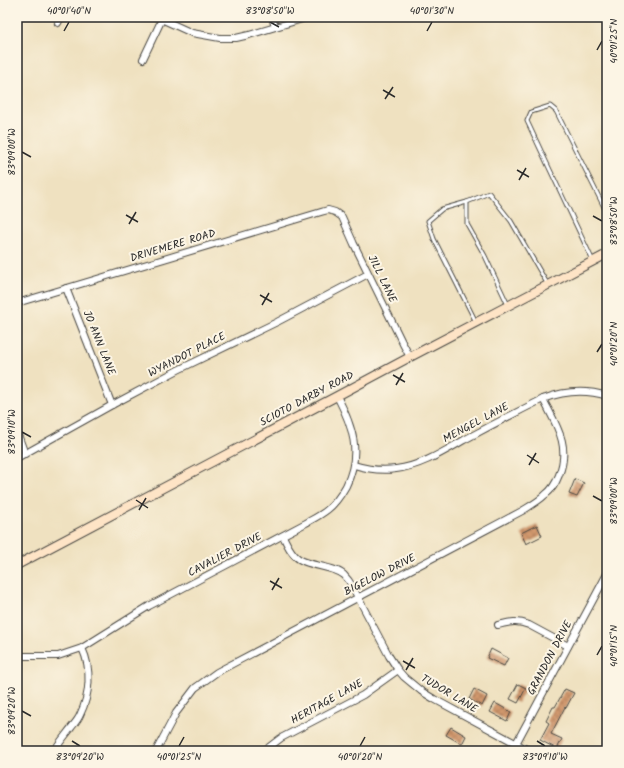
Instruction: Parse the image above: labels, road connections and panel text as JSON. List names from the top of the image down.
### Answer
{
  "streets": {
    "main road": ["SCIOTO DARBY ROAD"],
    "street": [
      "DRIVEMERE ROAD",
      "JILL LANE",
      "JO ANN LANE",
      "WYANDOT PLACE",
      "MENGEL LANE",
      "CAVALIER DRIVE",
      "BIGELOW DRIVE",
      "GRANDON DRIVE",
      "TUDOR LANE",
      "HERITAGE LANE"
    ]
  },
  "crossings": [
    ["DRIVEMERE ROAD", "JILL LANE"],
    ["DRIVEMERE ROAD", "JO ANN LANE"],
    ["JILL LANE", "WYANDOT PLACE"],
    ["JILL LANE", "SCIOTO DARBY ROAD"],
    ["JO ANN LANE", "WYANDOT PLACE"],
    ["SCIOTO DARBY ROAD", "CAVALIER DRIVE"],
    ["MENGEL LANE", "CAVALIER DRIVE"],
    ["MENGEL LANE", "BIGELOW DRIVE"],
    ["CAVALIER DRIVE", "TUDOR LANE"],
    ["BIGELOW DRIVE", "TUDOR LANE"],
    ["GRANDON DRIVE", "TUDOR LANE"],
    ["TUDOR LANE", "HERITAGE LANE"]
  ],
  "coordinates": [
    "40°01'40\"N",
    "83°08'50\"W",
    "40°01'30\"N",
    "40°01'25\"N",
    "83°09'00\"W",
    "40°01'20\"N",
    "83°09'10\"W",
    "40°01'15\"N",
    "83°09'20\"W"
  ]
}
